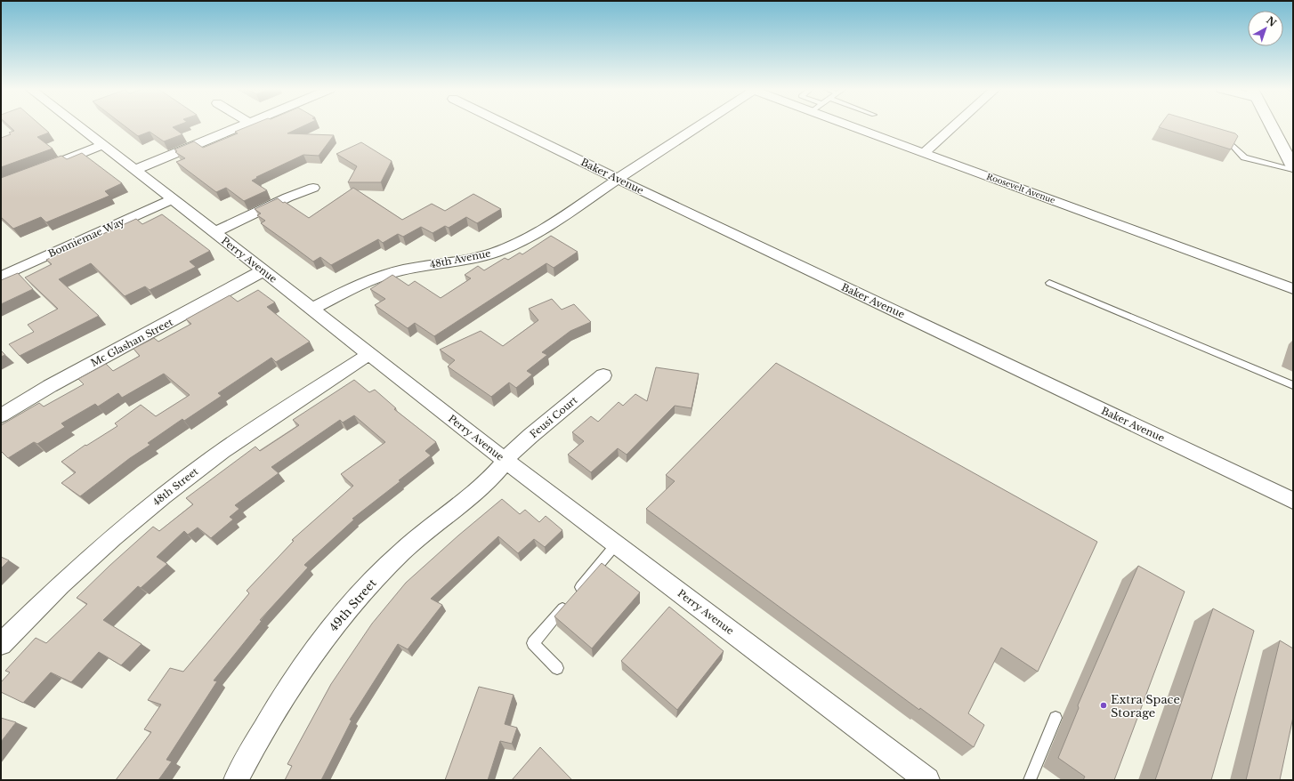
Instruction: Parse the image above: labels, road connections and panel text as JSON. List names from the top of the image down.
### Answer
{
  "streets": {
    "street": [
      "Baker Avenue",
      "Roosevelt Avenue",
      "Bonniemae Way",
      "48th Avenue",
      "Perry Avenue",
      "Mc Glashan Street",
      "Feusi Court",
      "48th Street",
      "49th Street"
    ]
  },
  "crossings": [
    ["Baker Avenue", "48th Avenue"],
    ["Bonniemae Way", "Perry Avenue"],
    ["48th Avenue", "Perry Avenue"],
    ["Perry Avenue", "Mc Glashan Street"],
    ["Perry Avenue", "Feusi Court"],
    ["Perry Avenue", "48th Street"],
    ["Perry Avenue", "49th Street"],
    ["Feusi Court", "49th Street"]
  ],
  "places": ["Extra Space Storage"],
  "north": "top right"
}
